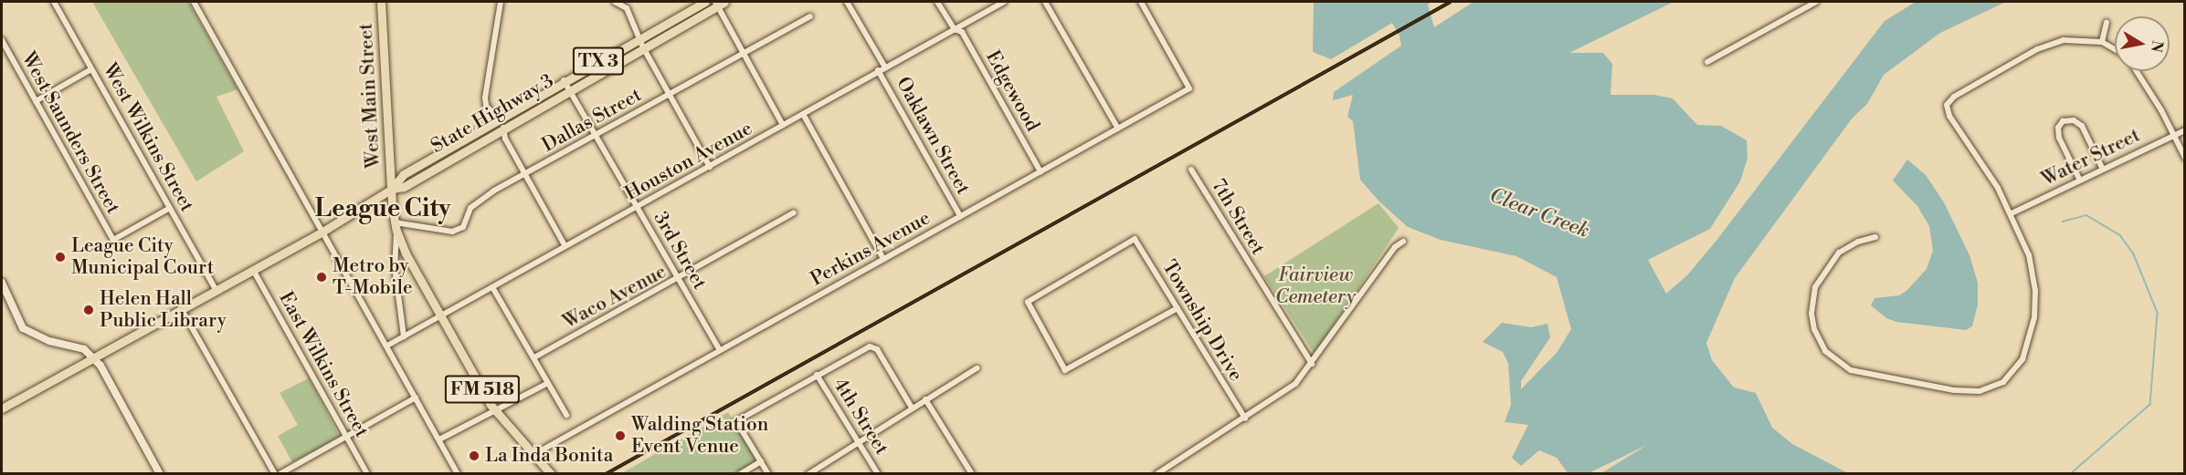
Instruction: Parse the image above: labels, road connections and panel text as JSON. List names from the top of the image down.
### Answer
{
  "streets": {
    "main road": [
      "TX 3",
      "West Main Street",
      "State Highway 3",
      "FM 518"
    ],
    "street": [
      "Edgewood",
      "Dallas Street",
      "West Saunders Street",
      "Oaklawn Street",
      "West Wilkins Street",
      "Water Street",
      "Houston Avenue",
      "7th Street",
      "Perkins Avenue",
      "3rd Street",
      "Waco Avenue",
      "Township Drive",
      "East Wilkins Street",
      "4th Street"
    ]
  },
  "crossings": [
    ["Edgewood", "Houston Avenue"],
    ["Edgewood", "Perkins Avenue"],
    ["West Main Street", "State Highway 3"],
    ["West Main Street", "FM 518"],
    ["State Highway 3", "West Wilkins Street"],
    ["State Highway 3", "3rd Street"],
    ["State Highway 3", "East Wilkins Street"],
    ["State Highway 3", "FM 518"],
    ["Dallas Street", "3rd Street"],
    ["Dallas Street", "FM 518"],
    ["West Saunders Street", "West Wilkins Street"],
    ["Oaklawn Street", "Houston Avenue"],
    ["Oaklawn Street", "Perkins Avenue"],
    ["Houston Avenue", "3rd Street"],
    ["Houston Avenue", "FM 518"],
    ["Perkins Avenue", "3rd Street"],
    ["Perkins Avenue", "FM 518"],
    ["3rd Street", "Waco Avenue"]
  ],
  "districts": ["League City"],
  "water": ["Clear Creek"],
  "parks": ["Fairview Cemetery"],
  "places": [
    "League City Municipal Court",
    "Metro by T-Mobile",
    "Helen Hall Public Library",
    "Walding Station Event Venue",
    "La Inda Bonita"
  ],
  "north": "right"
}
